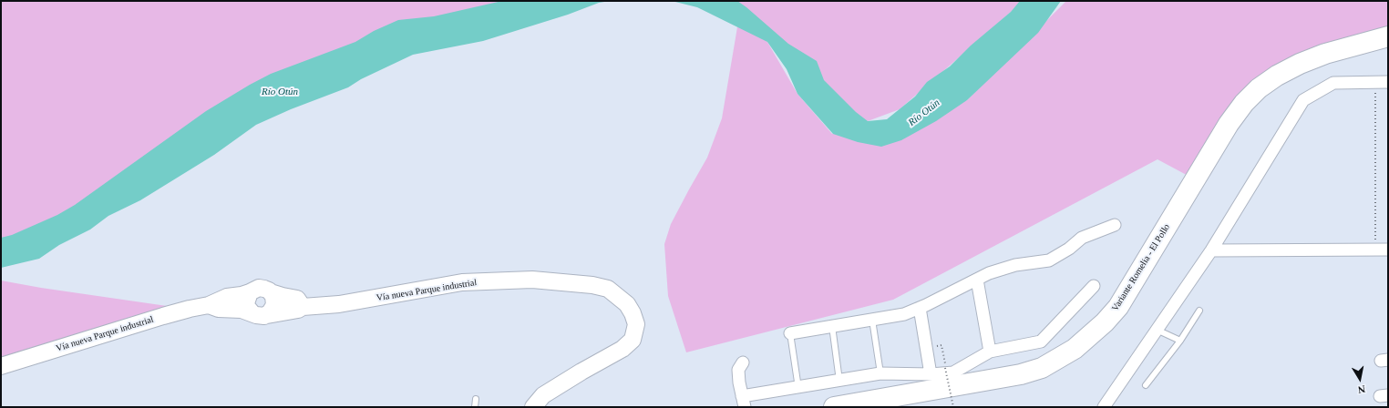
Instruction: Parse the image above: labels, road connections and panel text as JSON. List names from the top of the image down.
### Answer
{
  "streets": {
    "highway": ["Variante Romelia - El Pollo"],
    "main road": ["Vía nueva Parque industrial"]
  },
  "water": ["Río Otún"],
  "north": "bottom"
}
